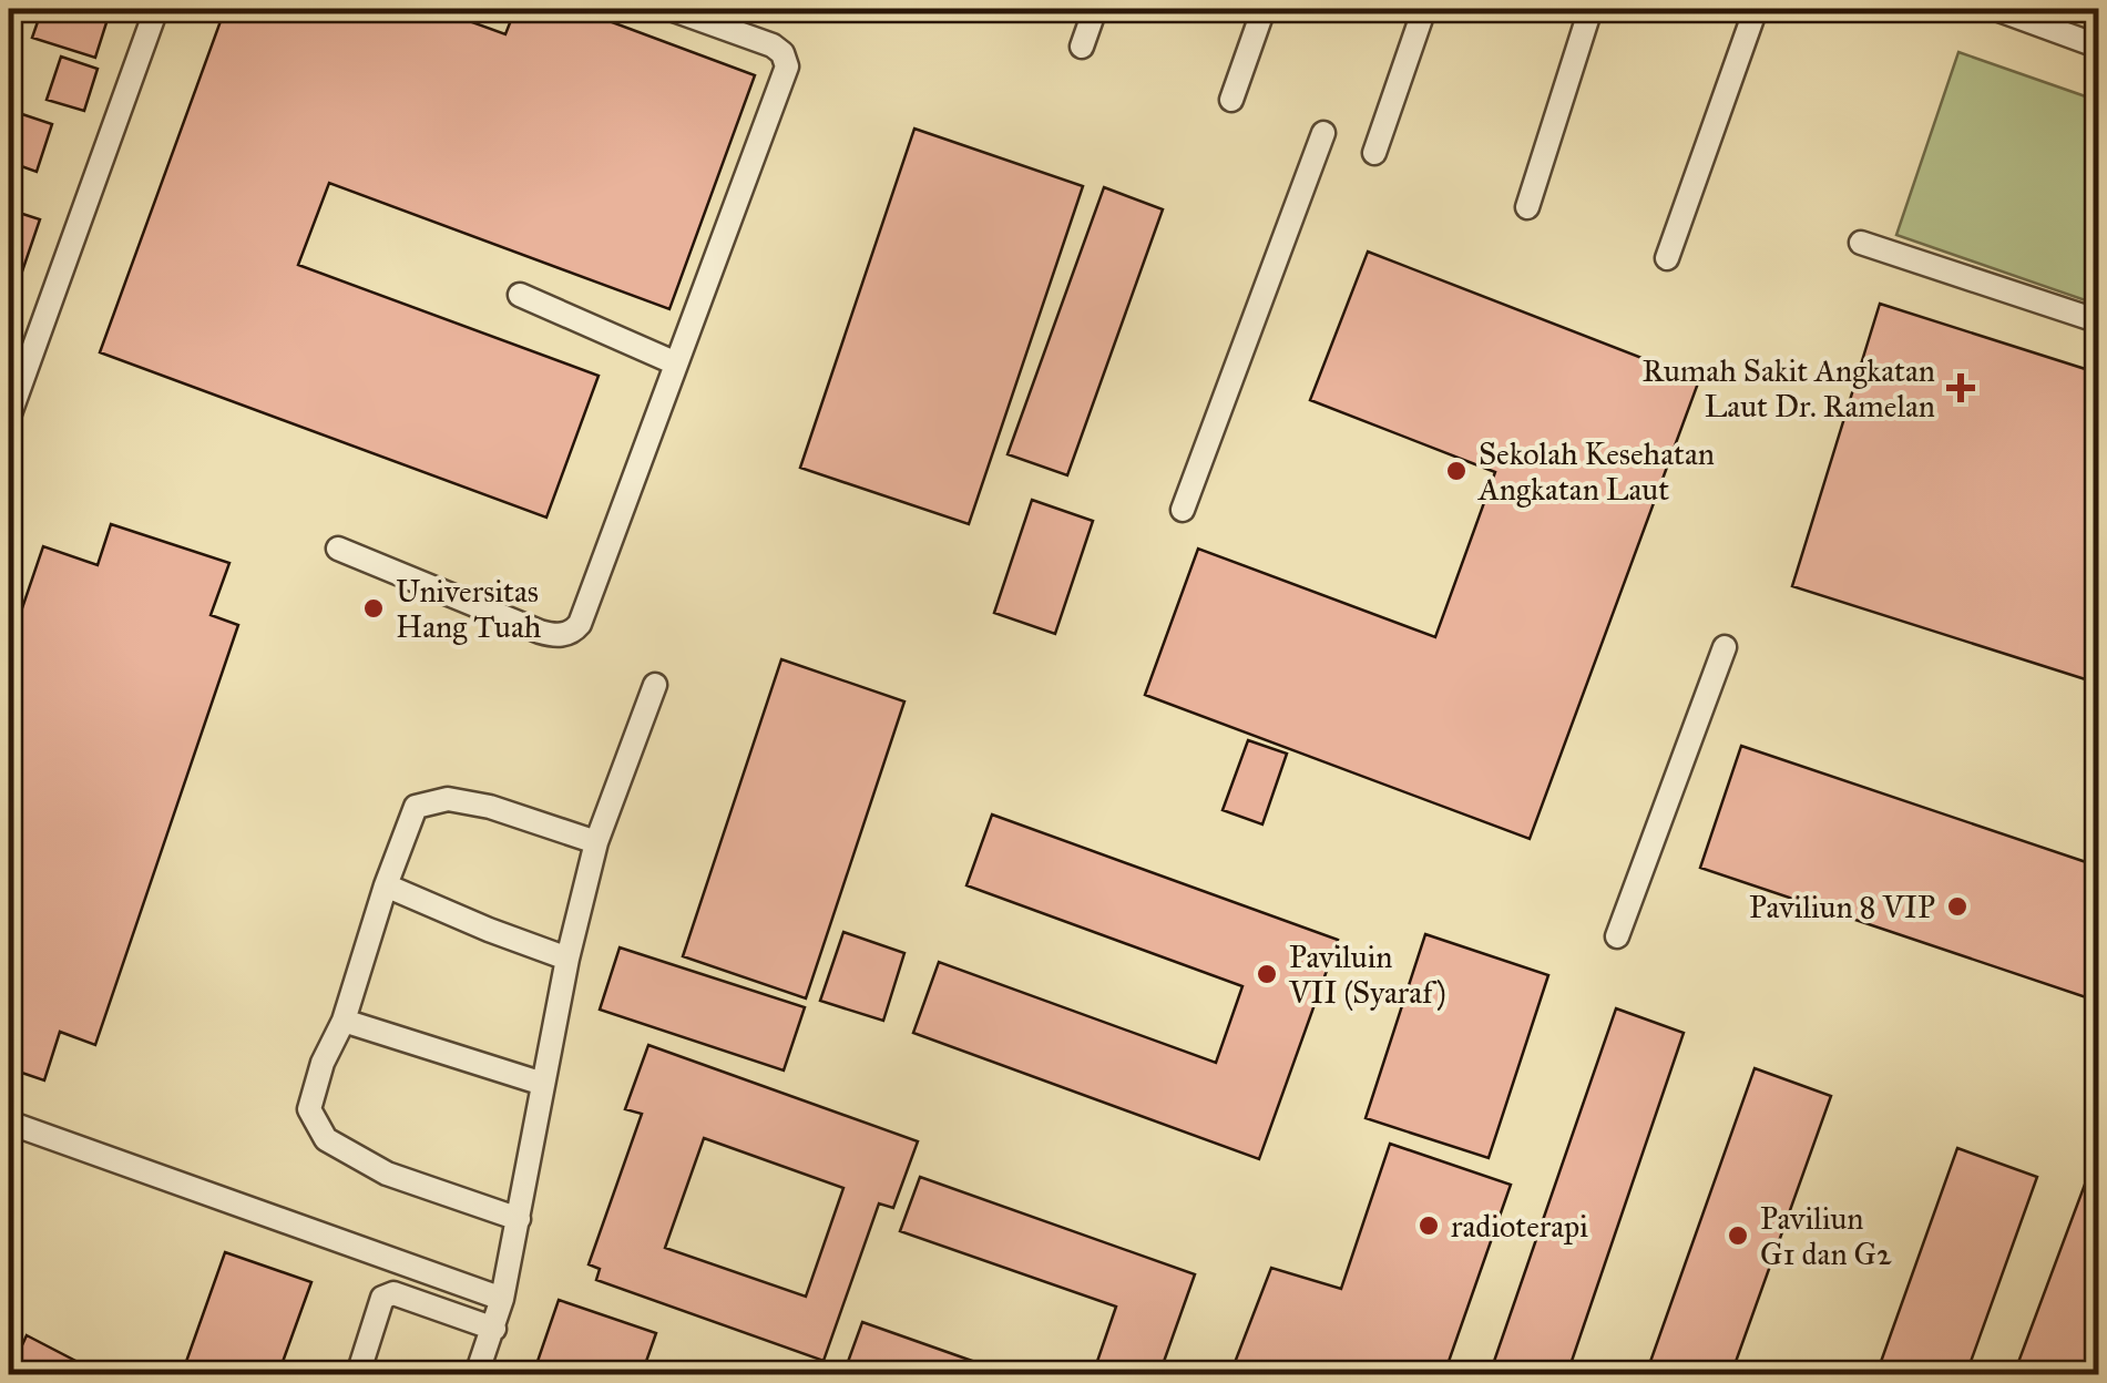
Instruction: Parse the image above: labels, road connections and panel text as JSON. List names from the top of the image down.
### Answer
{
  "places": {
    "health": ["Rumah Sakit Angkatan Laut Dr. Ramelan"],
    "other": [
      "Sekolah Kesehatan Angkatan Laut",
      "Universitas Hang Tuah",
      "Paviliun 8 VIP",
      "Paviluin VII (Syaraf)",
      "radioterapi",
      "Paviliun G1 dan G2"
    ]
  }
}
